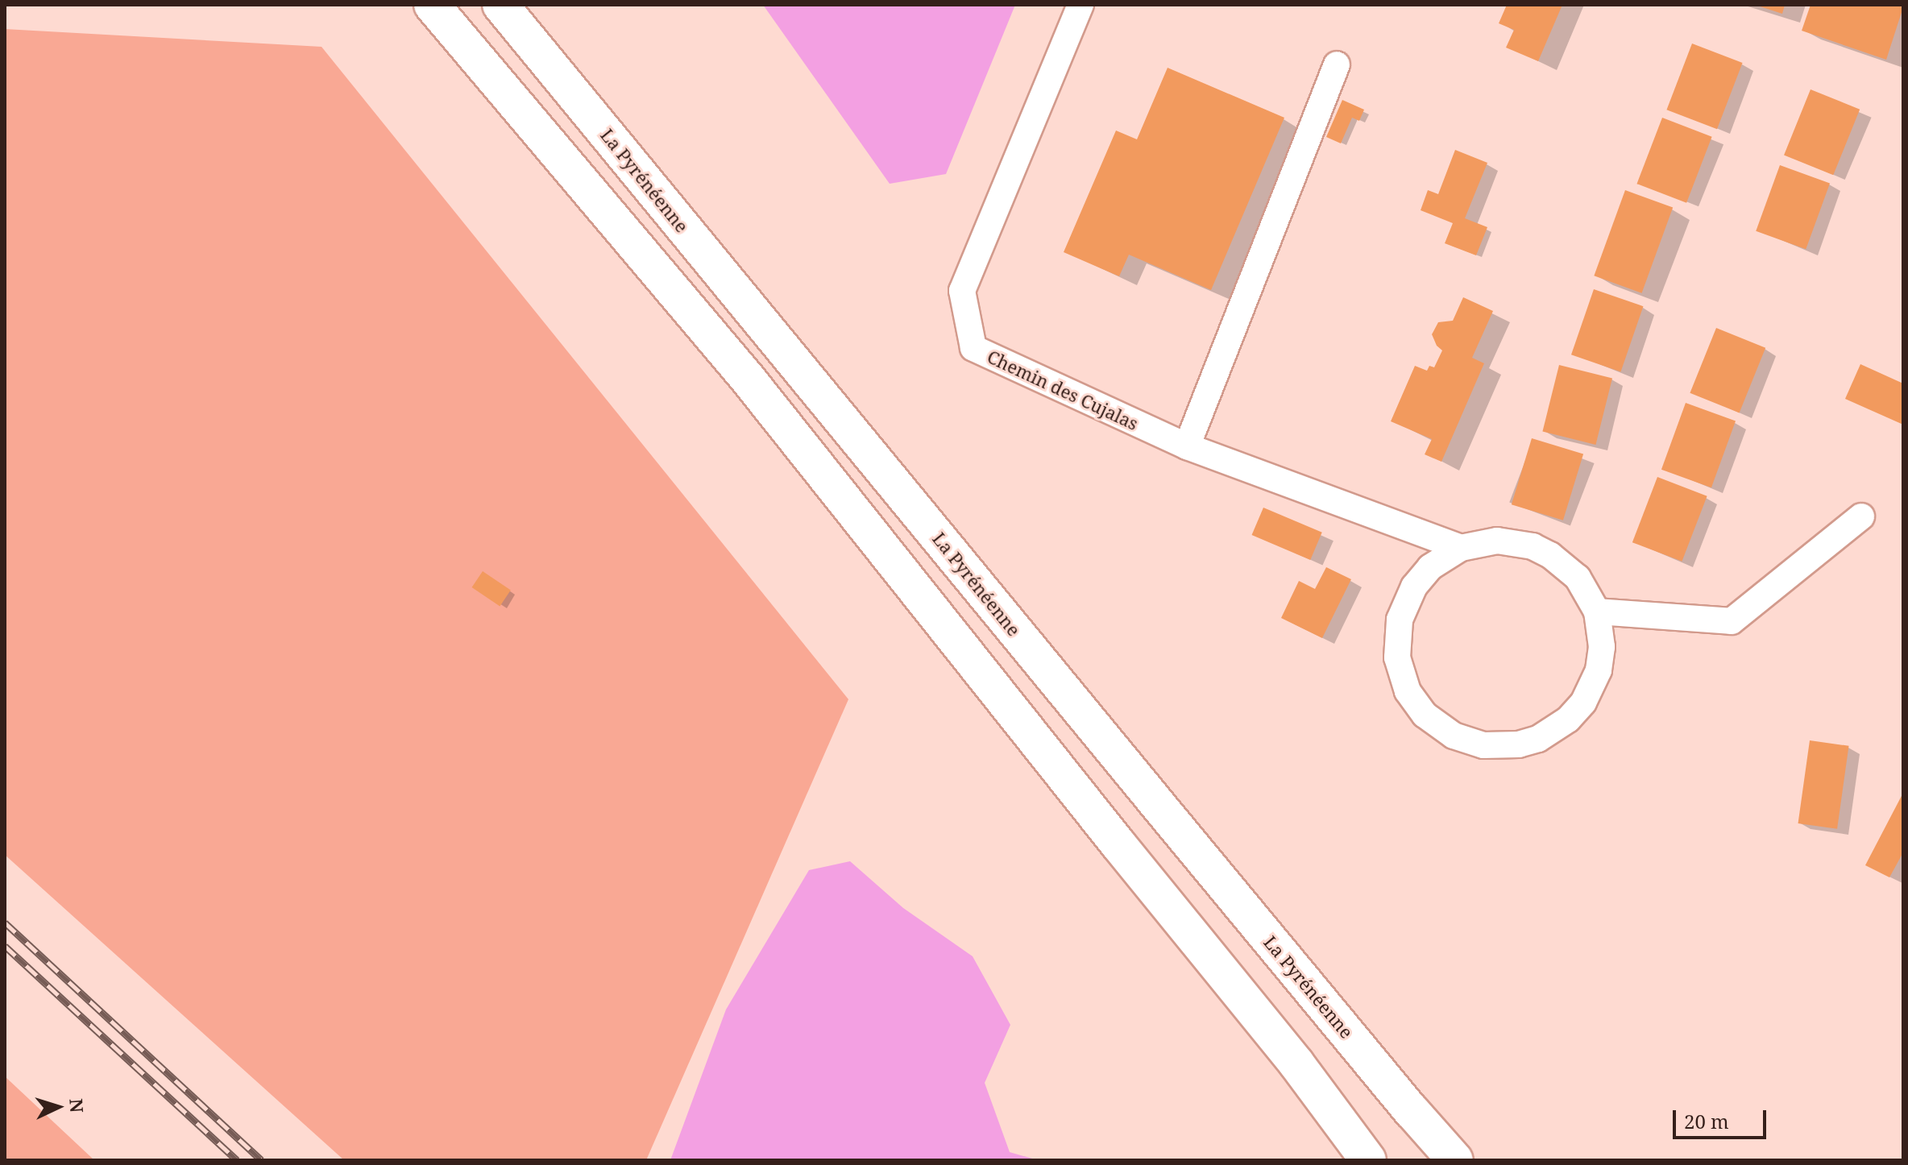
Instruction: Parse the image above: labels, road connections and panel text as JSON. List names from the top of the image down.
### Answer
{
  "streets": {
    "highway": ["La Pyrénéenne"],
    "street": ["Chemin des Cujalas"]
  },
  "scale_bar": "20 m",
  "north": "right"
}
